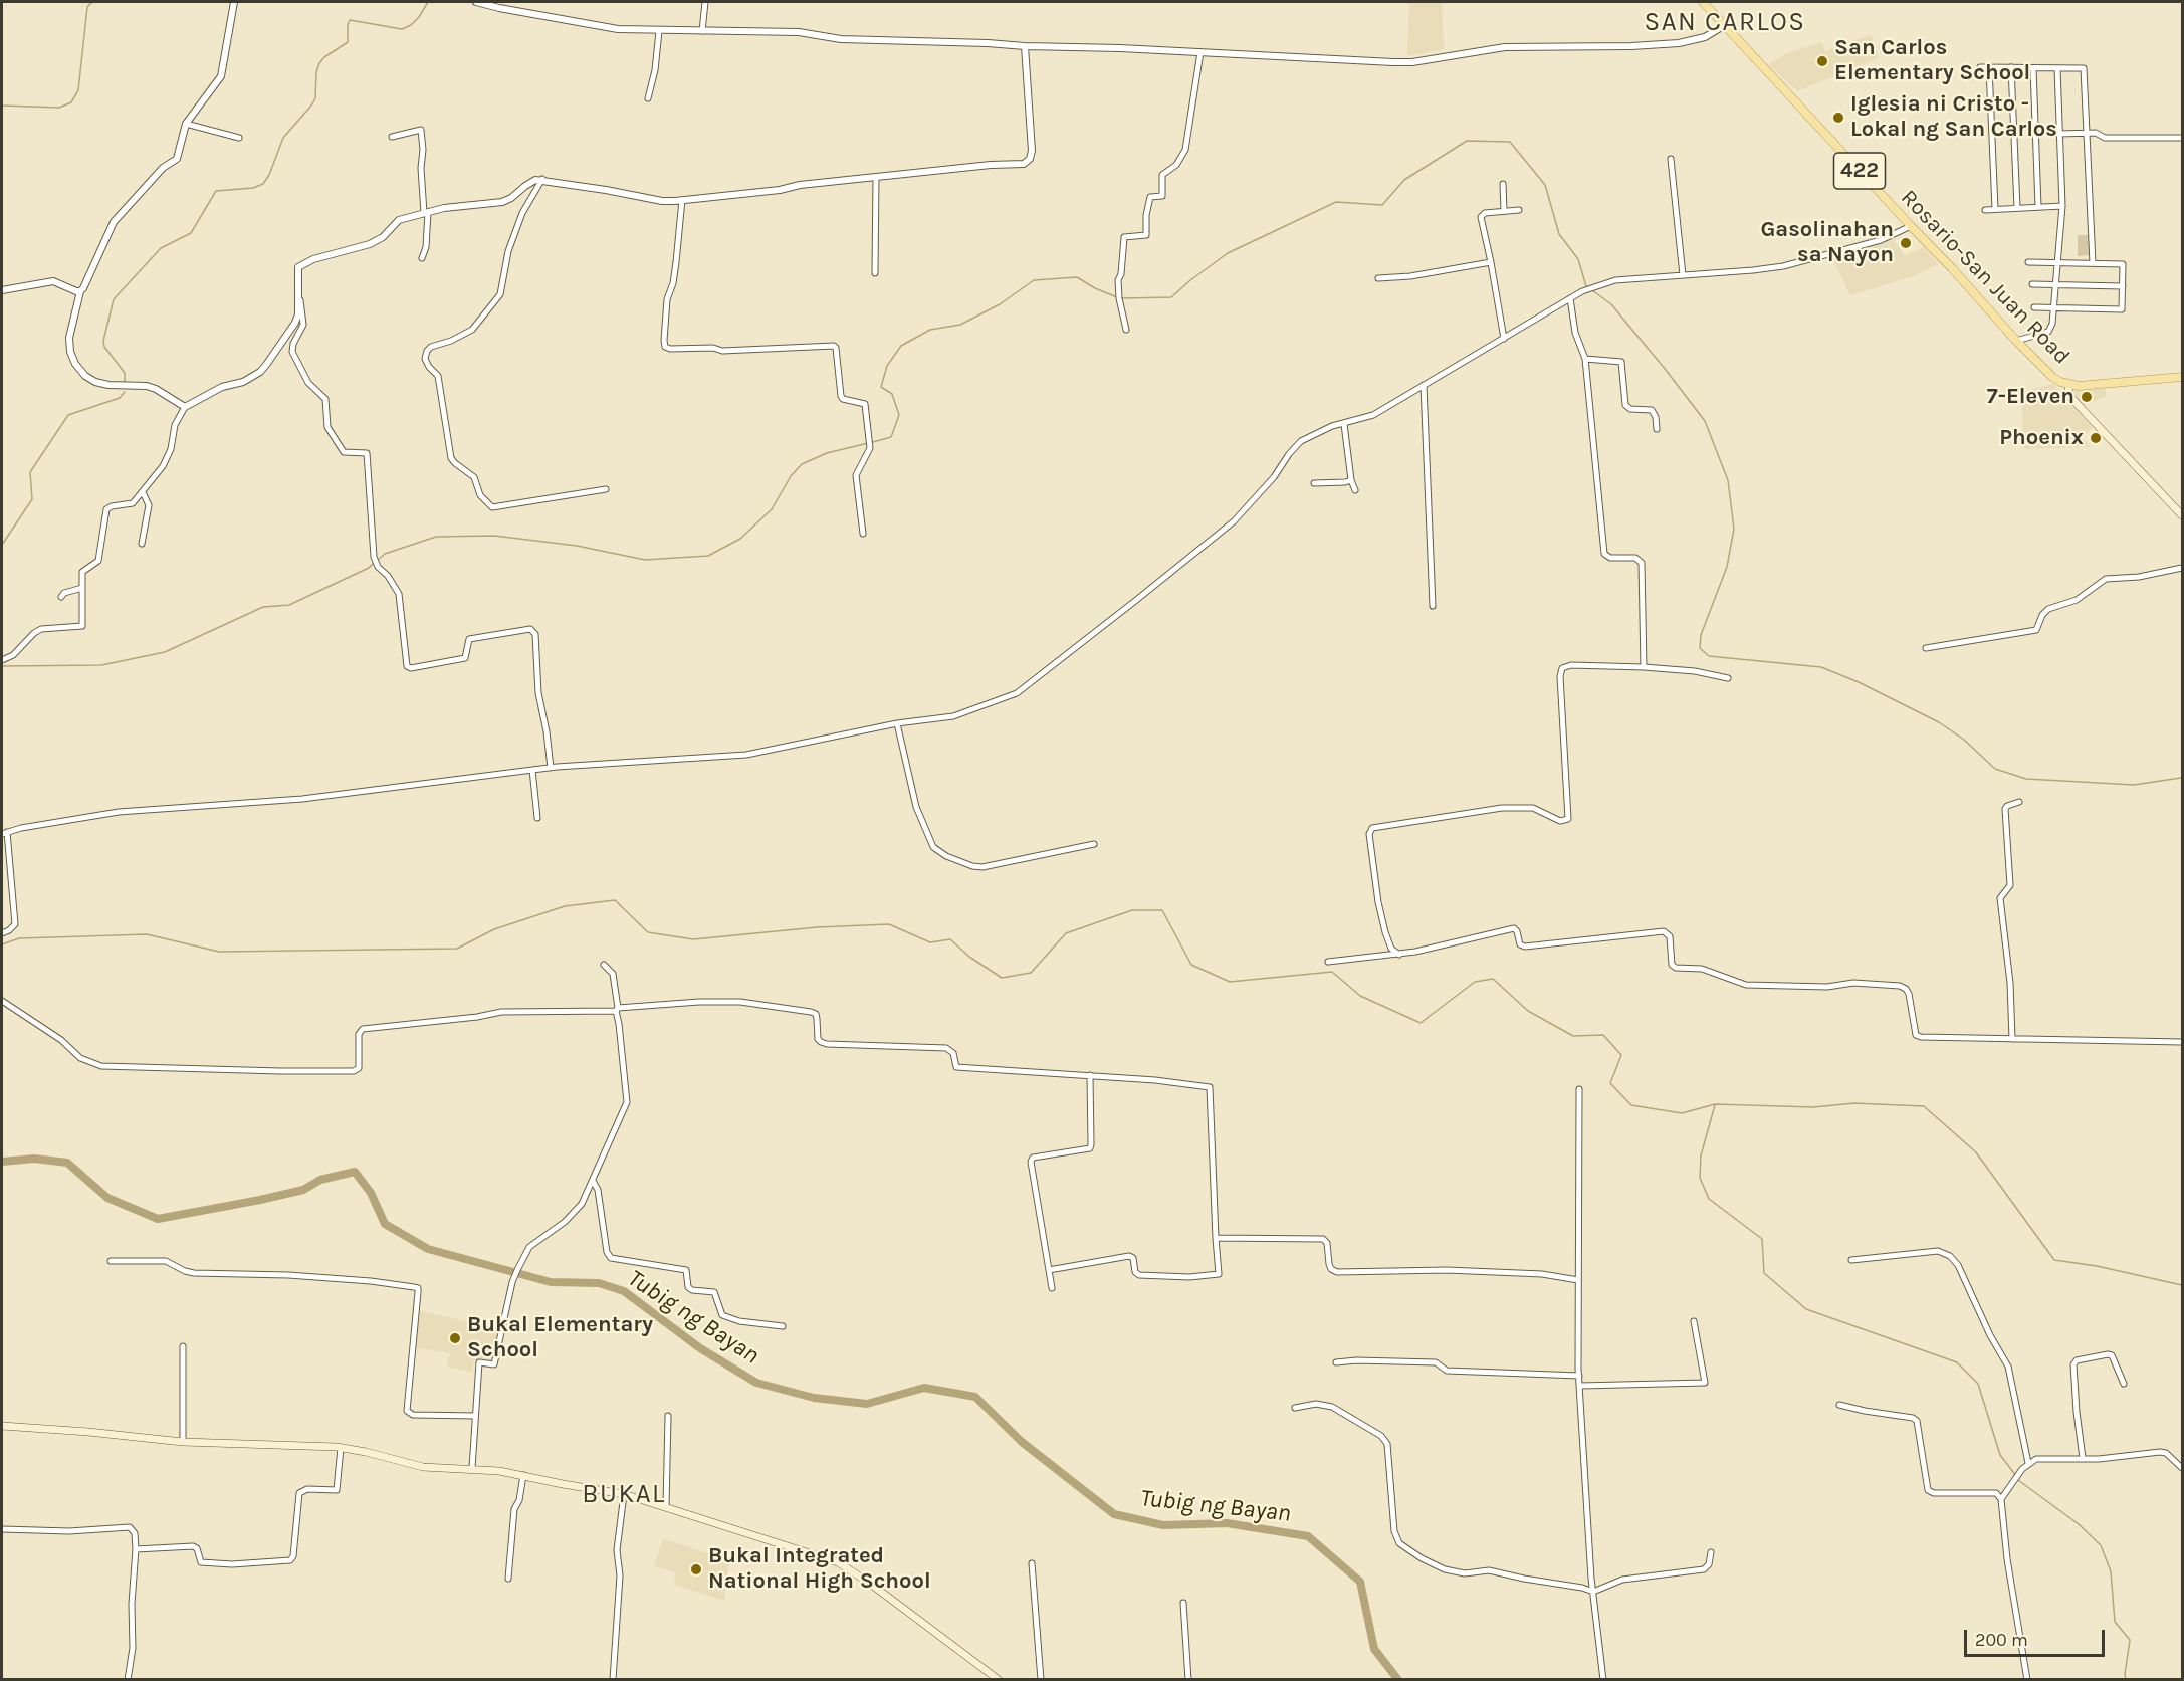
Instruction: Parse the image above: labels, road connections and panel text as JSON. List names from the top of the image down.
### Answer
{
  "streets": {
    "main road": ["422", "Rosario-San Juan Road"]
  },
  "districts": ["SAN CARLOS", "BUKAL"],
  "water": ["Tubig ng Bayan"],
  "places": [
    "San Carlos Elementary School",
    "Iglesia ni Cristo - Lokal ng San Carlos",
    "Gasolinahan sa Nayon",
    "7-Eleven",
    "Phoenix",
    "Bukal Elementary School",
    "Bukal Integrated National High School"
  ],
  "scale_bar": "200 m"
}
